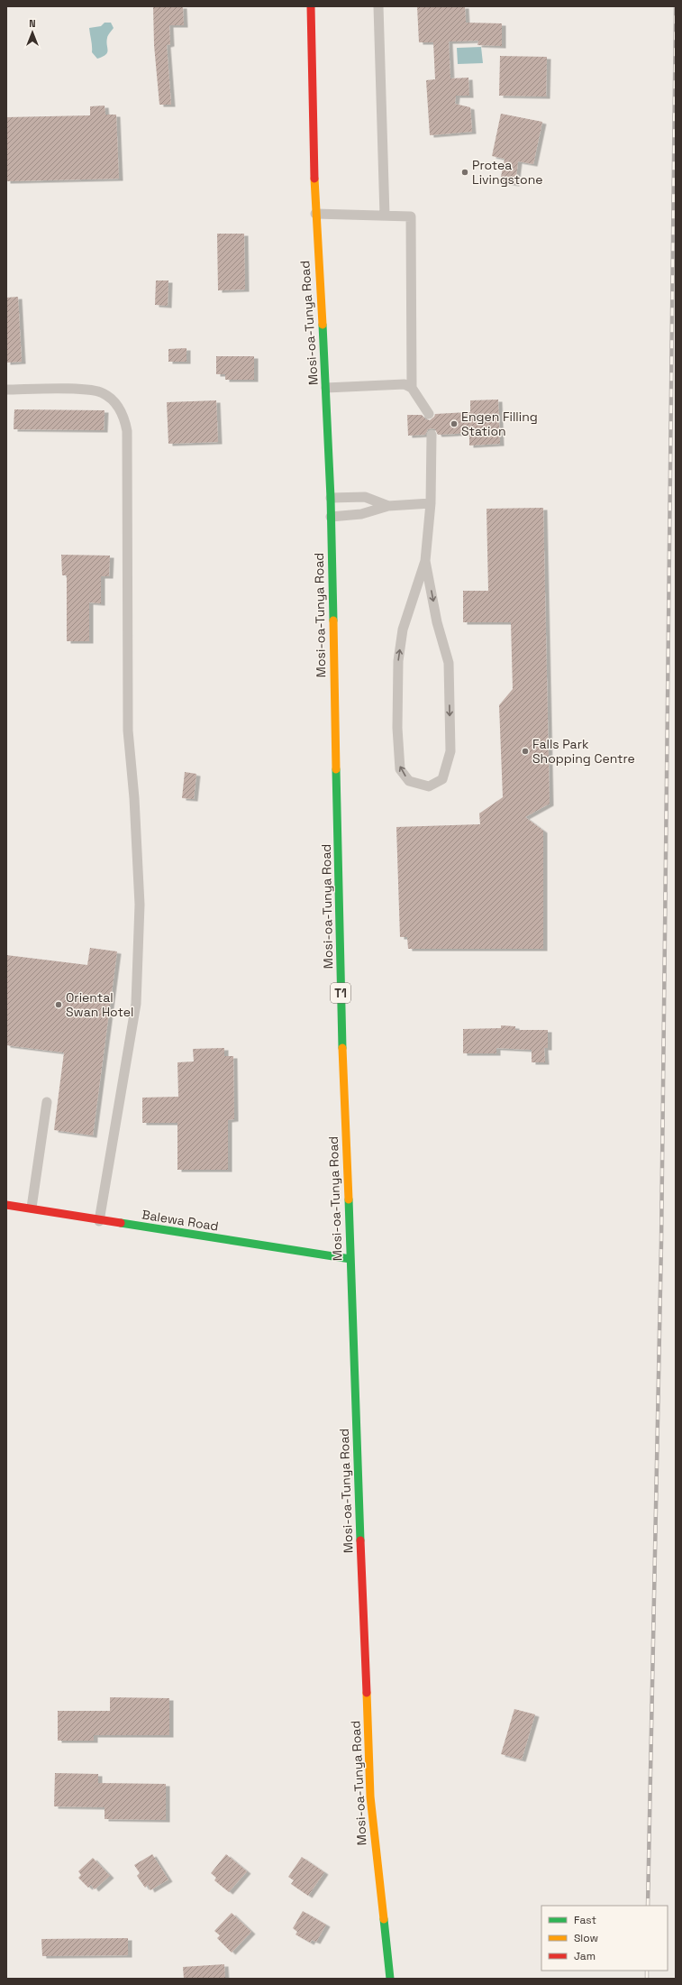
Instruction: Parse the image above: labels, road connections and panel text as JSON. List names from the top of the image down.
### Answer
{
  "streets": {
    "main road": ["Mosi-oa-Tunya Road", "T1", "Balewa Road"]
  },
  "crossings": [
    ["Mosi-oa-Tunya Road", "Balewa Road"]
  ],
  "places": [
    "Protea Livingstone",
    "Engen Filling Station",
    "Falls Park Shopping Centre",
    "Oriental Swan Hotel"
  ],
  "legend": ["Fast", "Slow", "Jam"],
  "north": "top"
}
